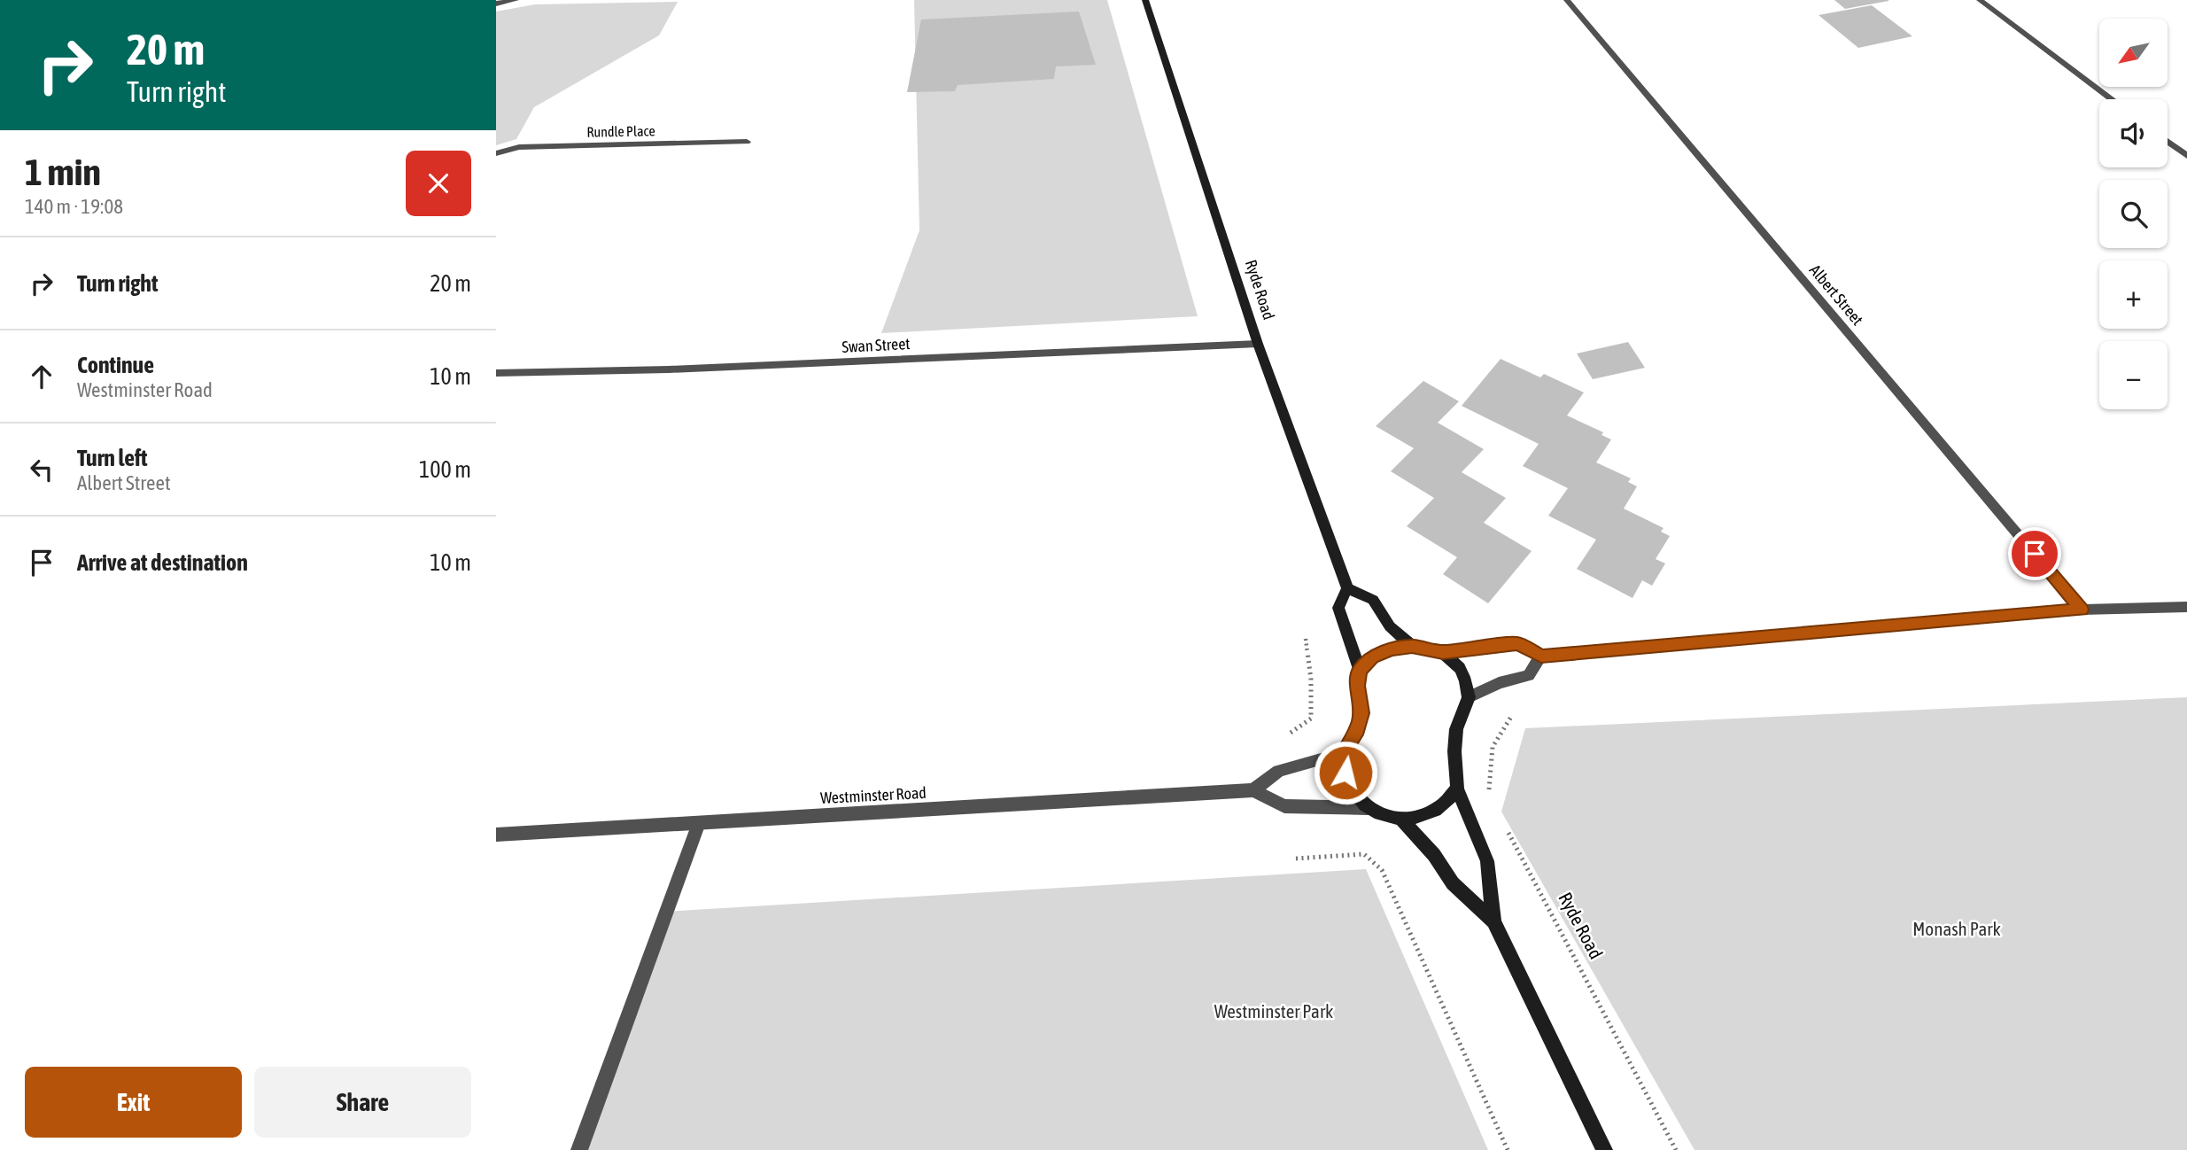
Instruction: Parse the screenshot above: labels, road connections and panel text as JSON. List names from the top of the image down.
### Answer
{
  "streets": {
    "main road": ["Ryde Road"],
    "street": [
      "Rundle Place",
      "Albert Street",
      "Swan Street",
      "Westminster Road"
    ]
  },
  "crossings": [
    ["Ryde Road", "Swan Street"]
  ],
  "parks": ["Monash Park", "Westminster Park"],
  "north": "bottom left",
  "page": {
    "turn": ["20 m", "Turn right"],
    "map_buttons": ["+", "−"],
    "heading": ["1 min", "140 m · 19:08"],
    "list": [
      {
        "name": "Turn right",
        "value": "20 m"
      },
      {
        "name": "Continue",
        "note": "Westminster Road",
        "value": "10 m"
      },
      {
        "name": "Turn left",
        "note": "Albert Street",
        "value": "100 m"
      },
      {
        "name": "Arrive at destination",
        "value": "10 m"
      }
    ],
    "buttons": ["Exit", "Share"]
  }
}
